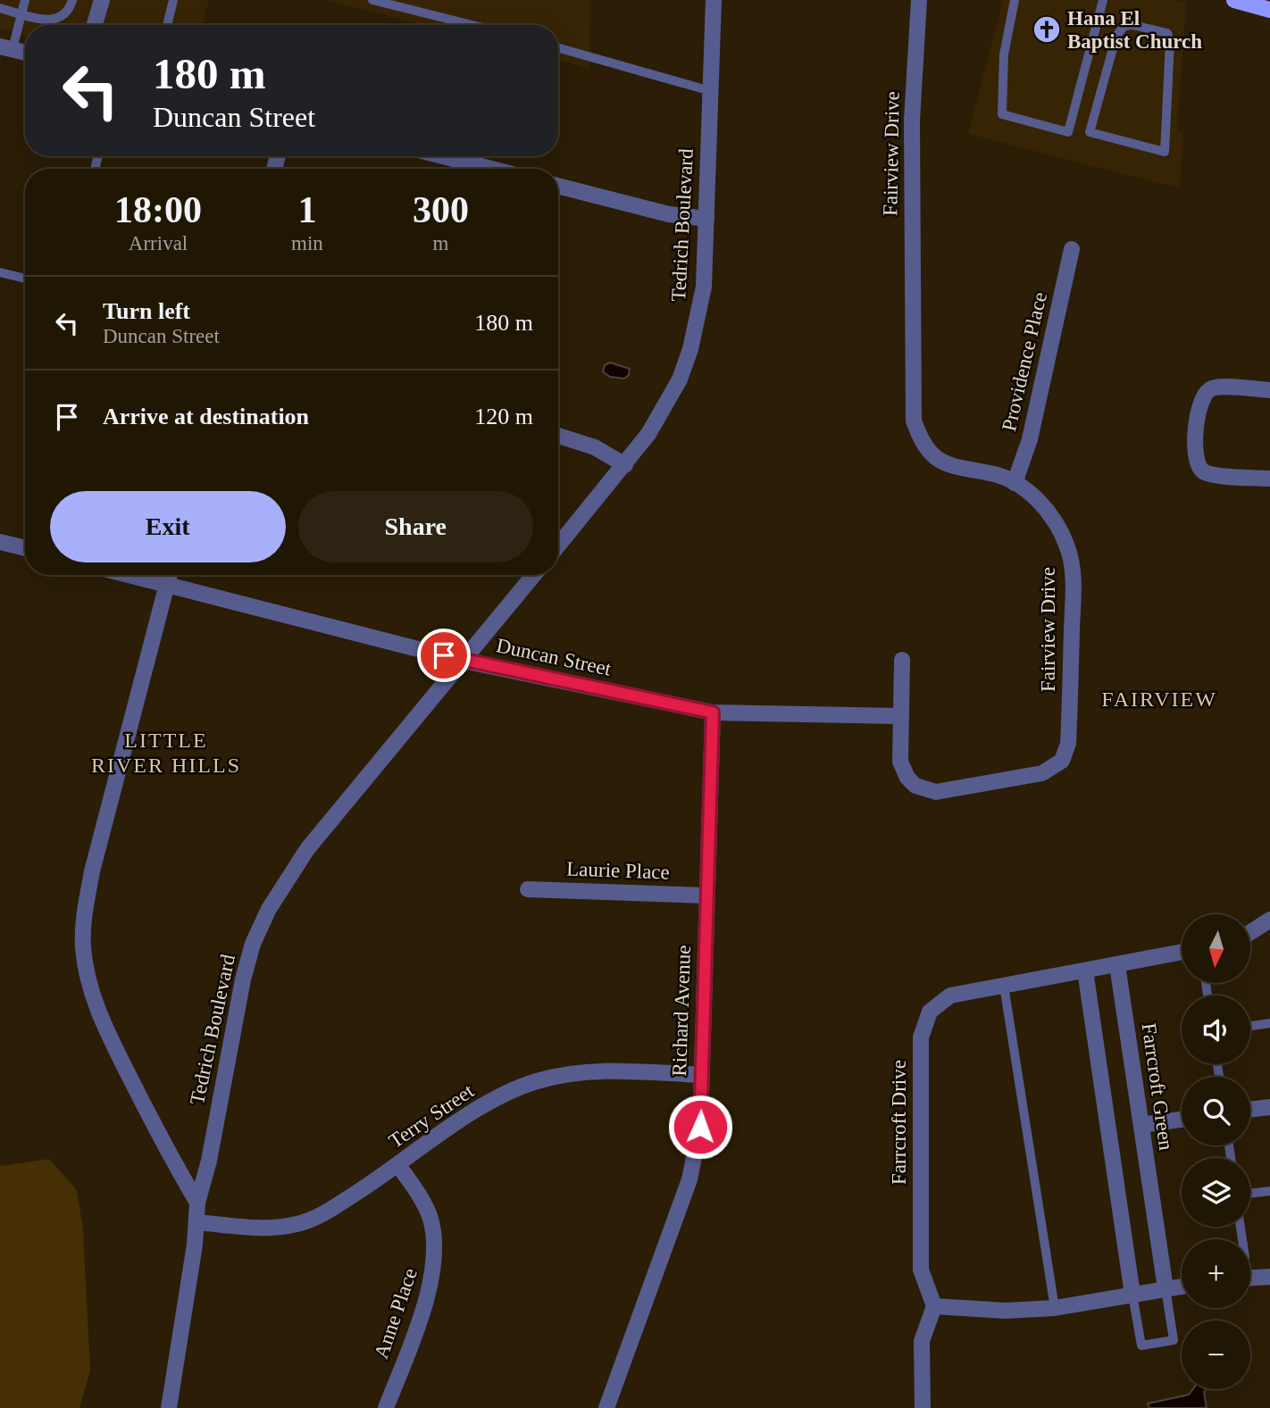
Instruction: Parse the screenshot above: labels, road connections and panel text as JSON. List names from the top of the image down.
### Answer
{
  "streets": {
    "street": [
      "Fairview Drive",
      "Tedrich Boulevard",
      "Providence Place",
      "Duncan Street",
      "Laurie Place",
      "Richard Avenue",
      "Farrcroft Green",
      "Terry Street",
      "Farrcroft Drive",
      "Anne Place"
    ]
  },
  "crossings": [
    ["Fairview Drive", "Providence Place"],
    ["Fairview Drive", "Duncan Street"],
    ["Tedrich Boulevard", "Duncan Street"],
    ["Tedrich Boulevard", "Terry Street"],
    ["Duncan Street", "Richard Avenue"],
    ["Laurie Place", "Richard Avenue"],
    ["Richard Avenue", "Terry Street"],
    ["Farrcroft Green", "Farrcroft Drive"],
    ["Terry Street", "Anne Place"]
  ],
  "districts": ["FAIRVIEW", "LITTLE RIVER HILLS"],
  "places": {
    "church": ["Hana El Baptist Church"]
  },
  "north": "bottom",
  "page": {
    "turn": ["180 m", "Duncan Street"],
    "eta": [
      "18:00",
      "Arrival",
      "1",
      "min",
      "300",
      "m"
    ],
    "list": [
      {
        "name": "Turn left",
        "note": "Duncan Street",
        "value": "180 m"
      },
      {
        "name": "Arrive at destination",
        "value": "120 m"
      }
    ],
    "buttons": ["Exit", "Share"],
    "map_buttons": ["+", "−"]
  }
}
